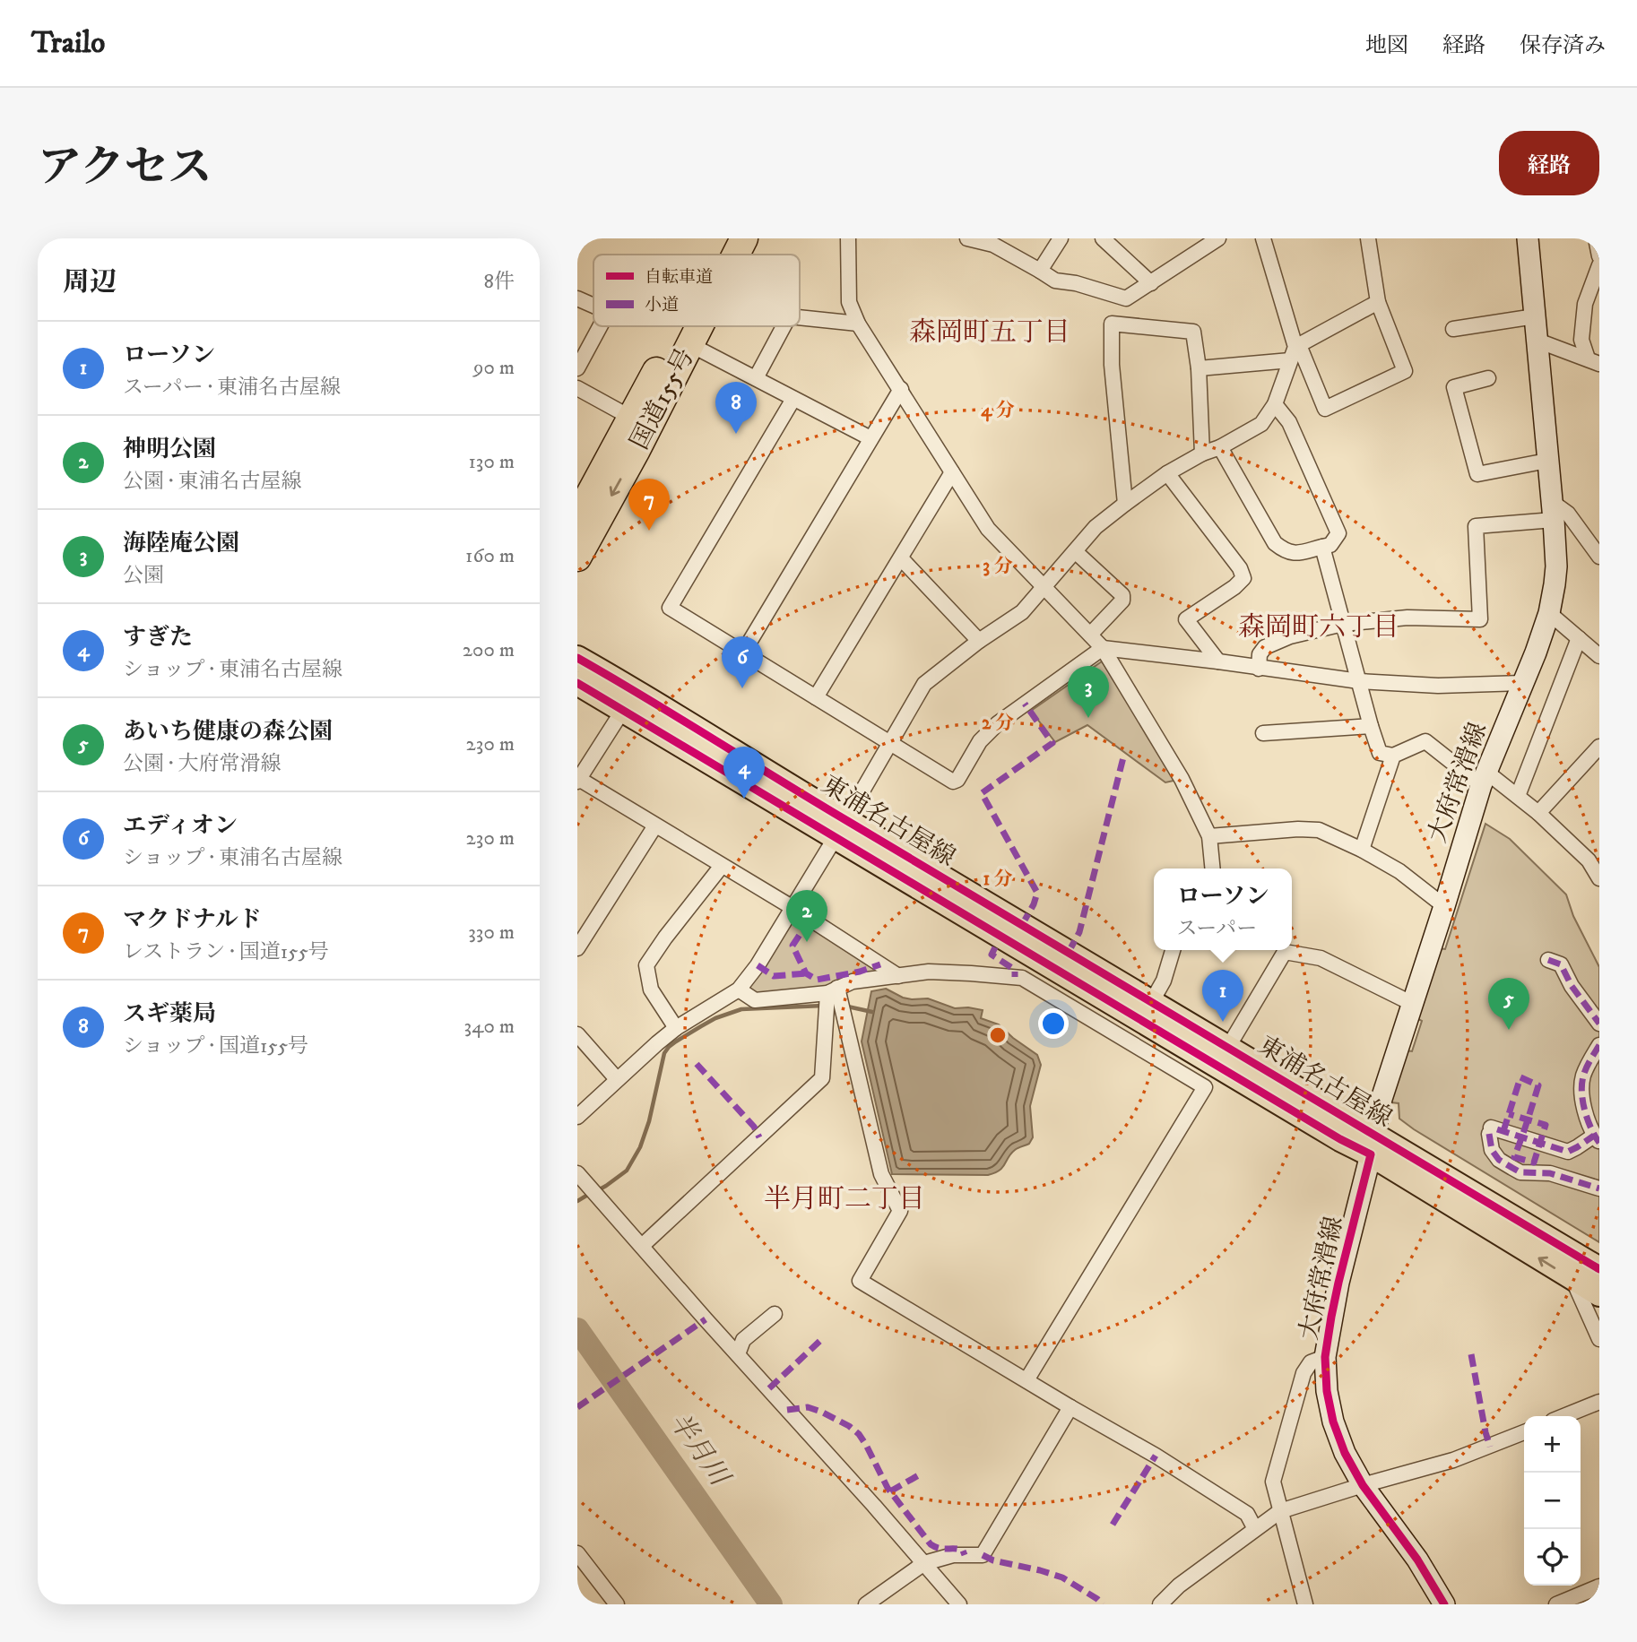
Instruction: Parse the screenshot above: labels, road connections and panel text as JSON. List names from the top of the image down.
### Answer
{
  "streets": {
    "highway": ["国道155号"],
    "main road": ["大府常滑線", "東浦名古屋線"]
  },
  "crossings": [
    ["大府常滑線", "東浦名古屋線"]
  ],
  "districts": ["森岡町五丁目", "森岡町六丁目", "半月町二丁目"],
  "water": ["半月川"],
  "legend": ["自転車道", "小道"],
  "page": {
    "header": "Trailo",
    "nav": ["地図", "経路", "保存済み"],
    "title": "アクセス",
    "buttons": "経路",
    "heading": ["周辺", "8件"],
    "list": [
      {
        "mark": "1",
        "name": "ローソン",
        "note": "スーパー · 東浦名古屋線",
        "value": "90 m"
      },
      {
        "mark": "2",
        "name": "神明公園",
        "note": "公園 · 東浦名古屋線",
        "value": "130 m"
      },
      {
        "mark": "3",
        "name": "海陸庵公園",
        "note": "公園",
        "value": "160 m"
      },
      {
        "mark": "4",
        "name": "すぎた",
        "note": "ショップ · 東浦名古屋線",
        "value": "200 m"
      },
      {
        "mark": "5",
        "name": "あいち健康の森公園",
        "note": "公園 · 大府常滑線",
        "value": "230 m"
      },
      {
        "mark": "6",
        "name": "エディオン",
        "note": "ショップ · 東浦名古屋線",
        "value": "230 m"
      },
      {
        "mark": "7",
        "name": "マクドナルド",
        "note": "レストラン · 国道155号",
        "value": "330 m"
      },
      {
        "mark": "8",
        "name": "スギ薬局",
        "note": "ショップ · 国道155号",
        "value": "340 m"
      }
    ],
    "pins": [
      "8",
      "7",
      "6",
      "3",
      "4",
      "2",
      "1",
      "5"
    ],
    "popup": ["ローソン", "スーパー"],
    "map_buttons": ["+", "−"]
  },
  "rings": [
    "4 分",
    "3 分",
    "2 分",
    "1 分"
  ]
}
